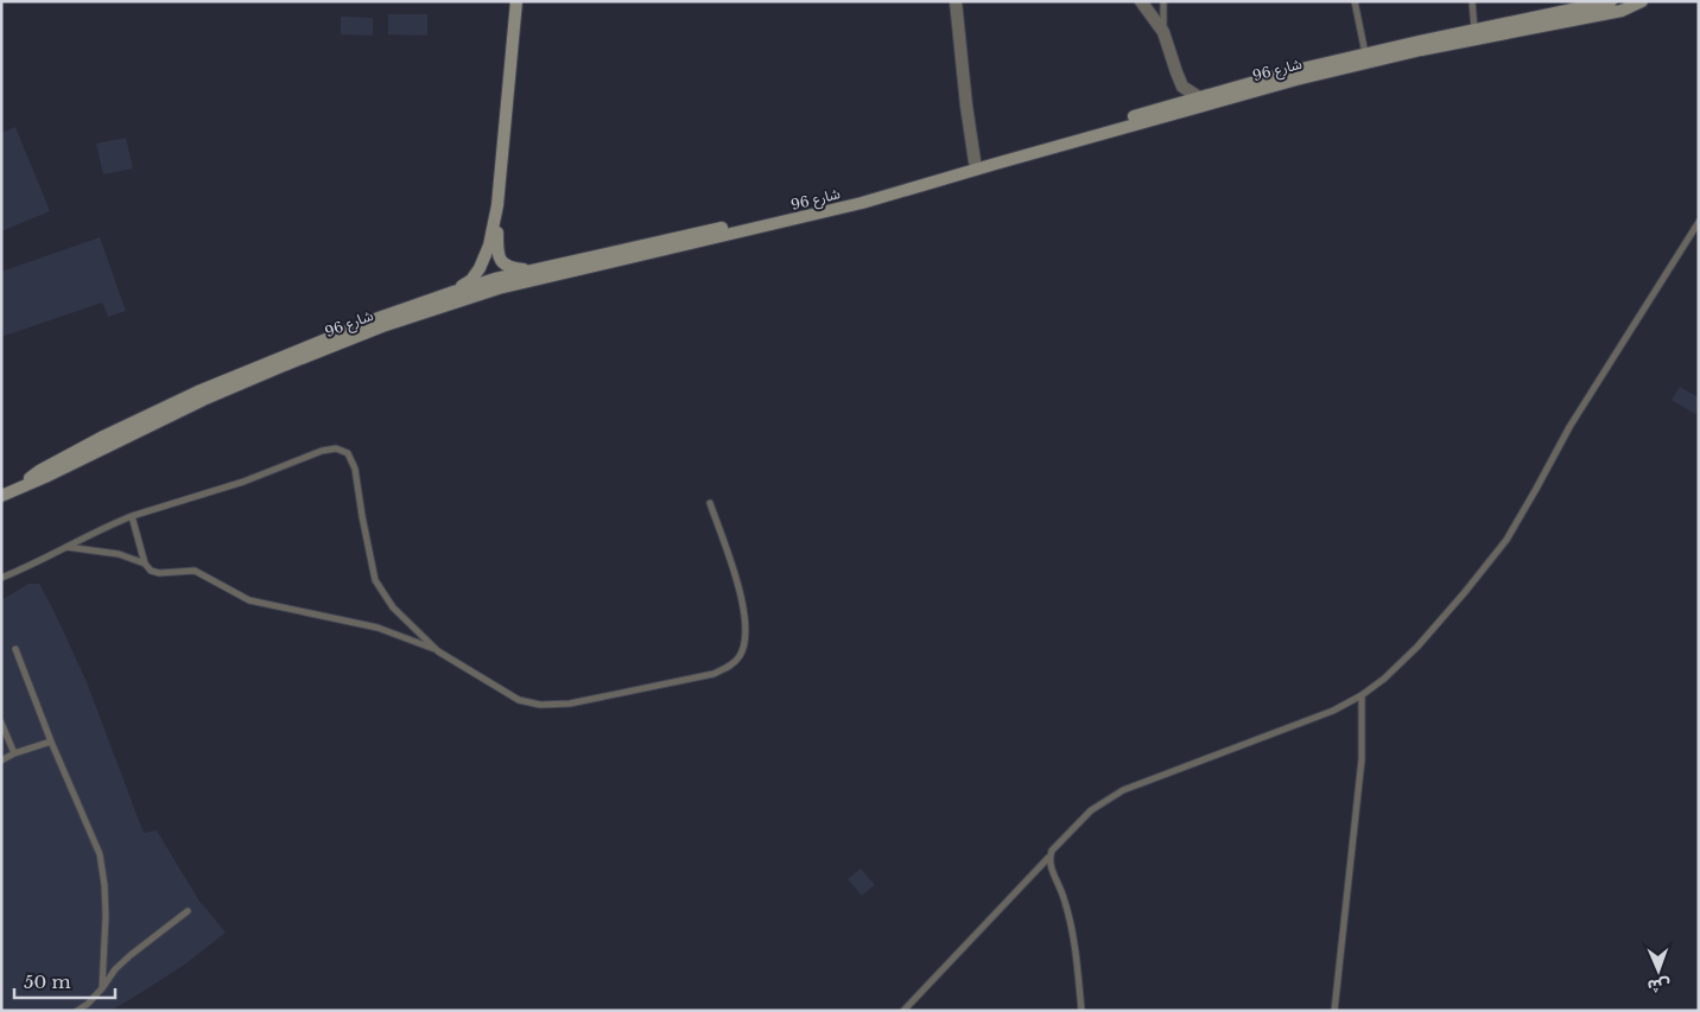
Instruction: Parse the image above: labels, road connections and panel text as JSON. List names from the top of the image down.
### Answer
{
  "streets": {
    "street": ["شارع 96"]
  },
  "scale_bar": "50 m",
  "north": "bottom"
}
